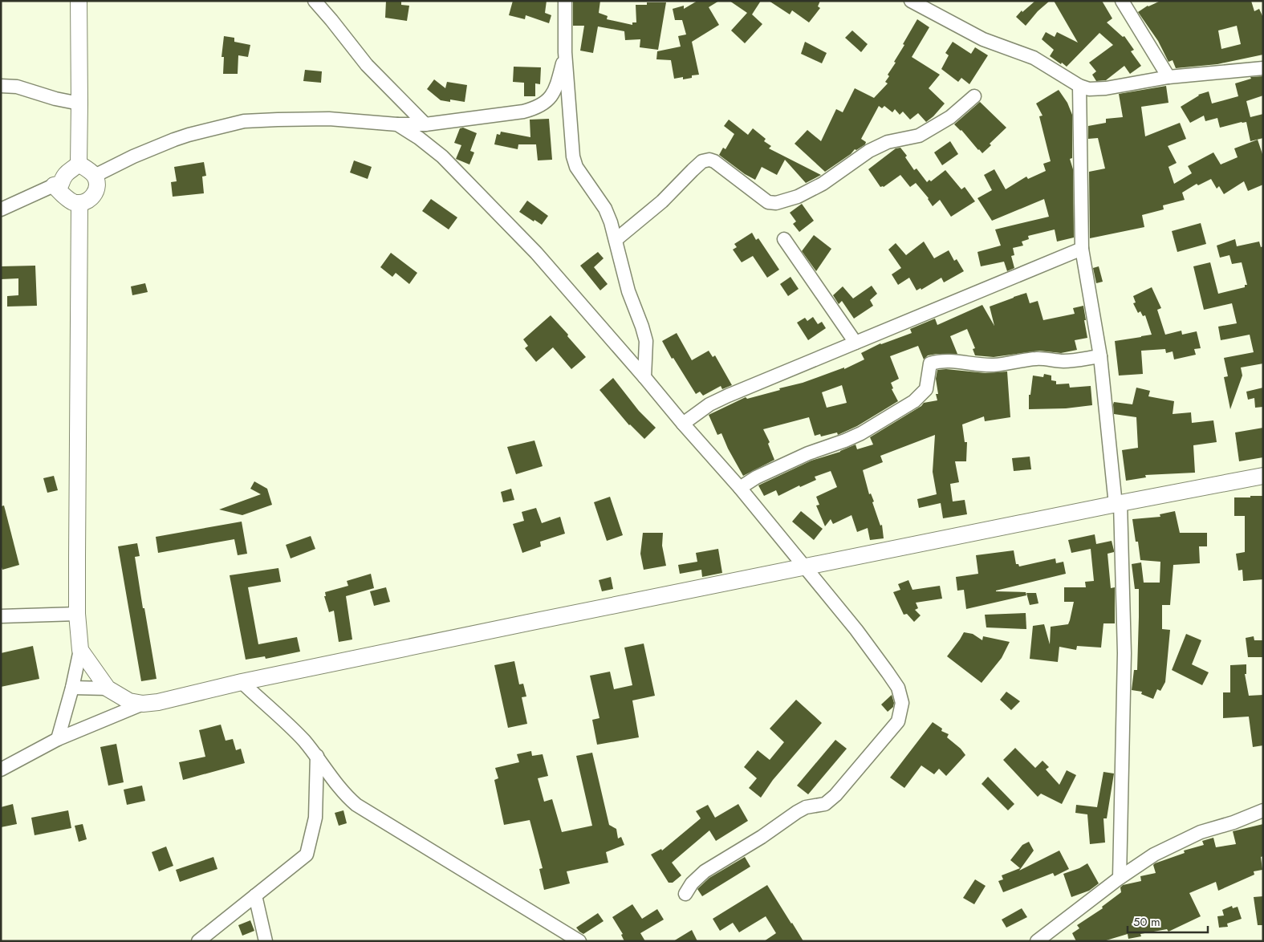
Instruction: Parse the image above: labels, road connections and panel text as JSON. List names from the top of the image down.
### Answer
{
  "scale_bar": "50 m"
}
